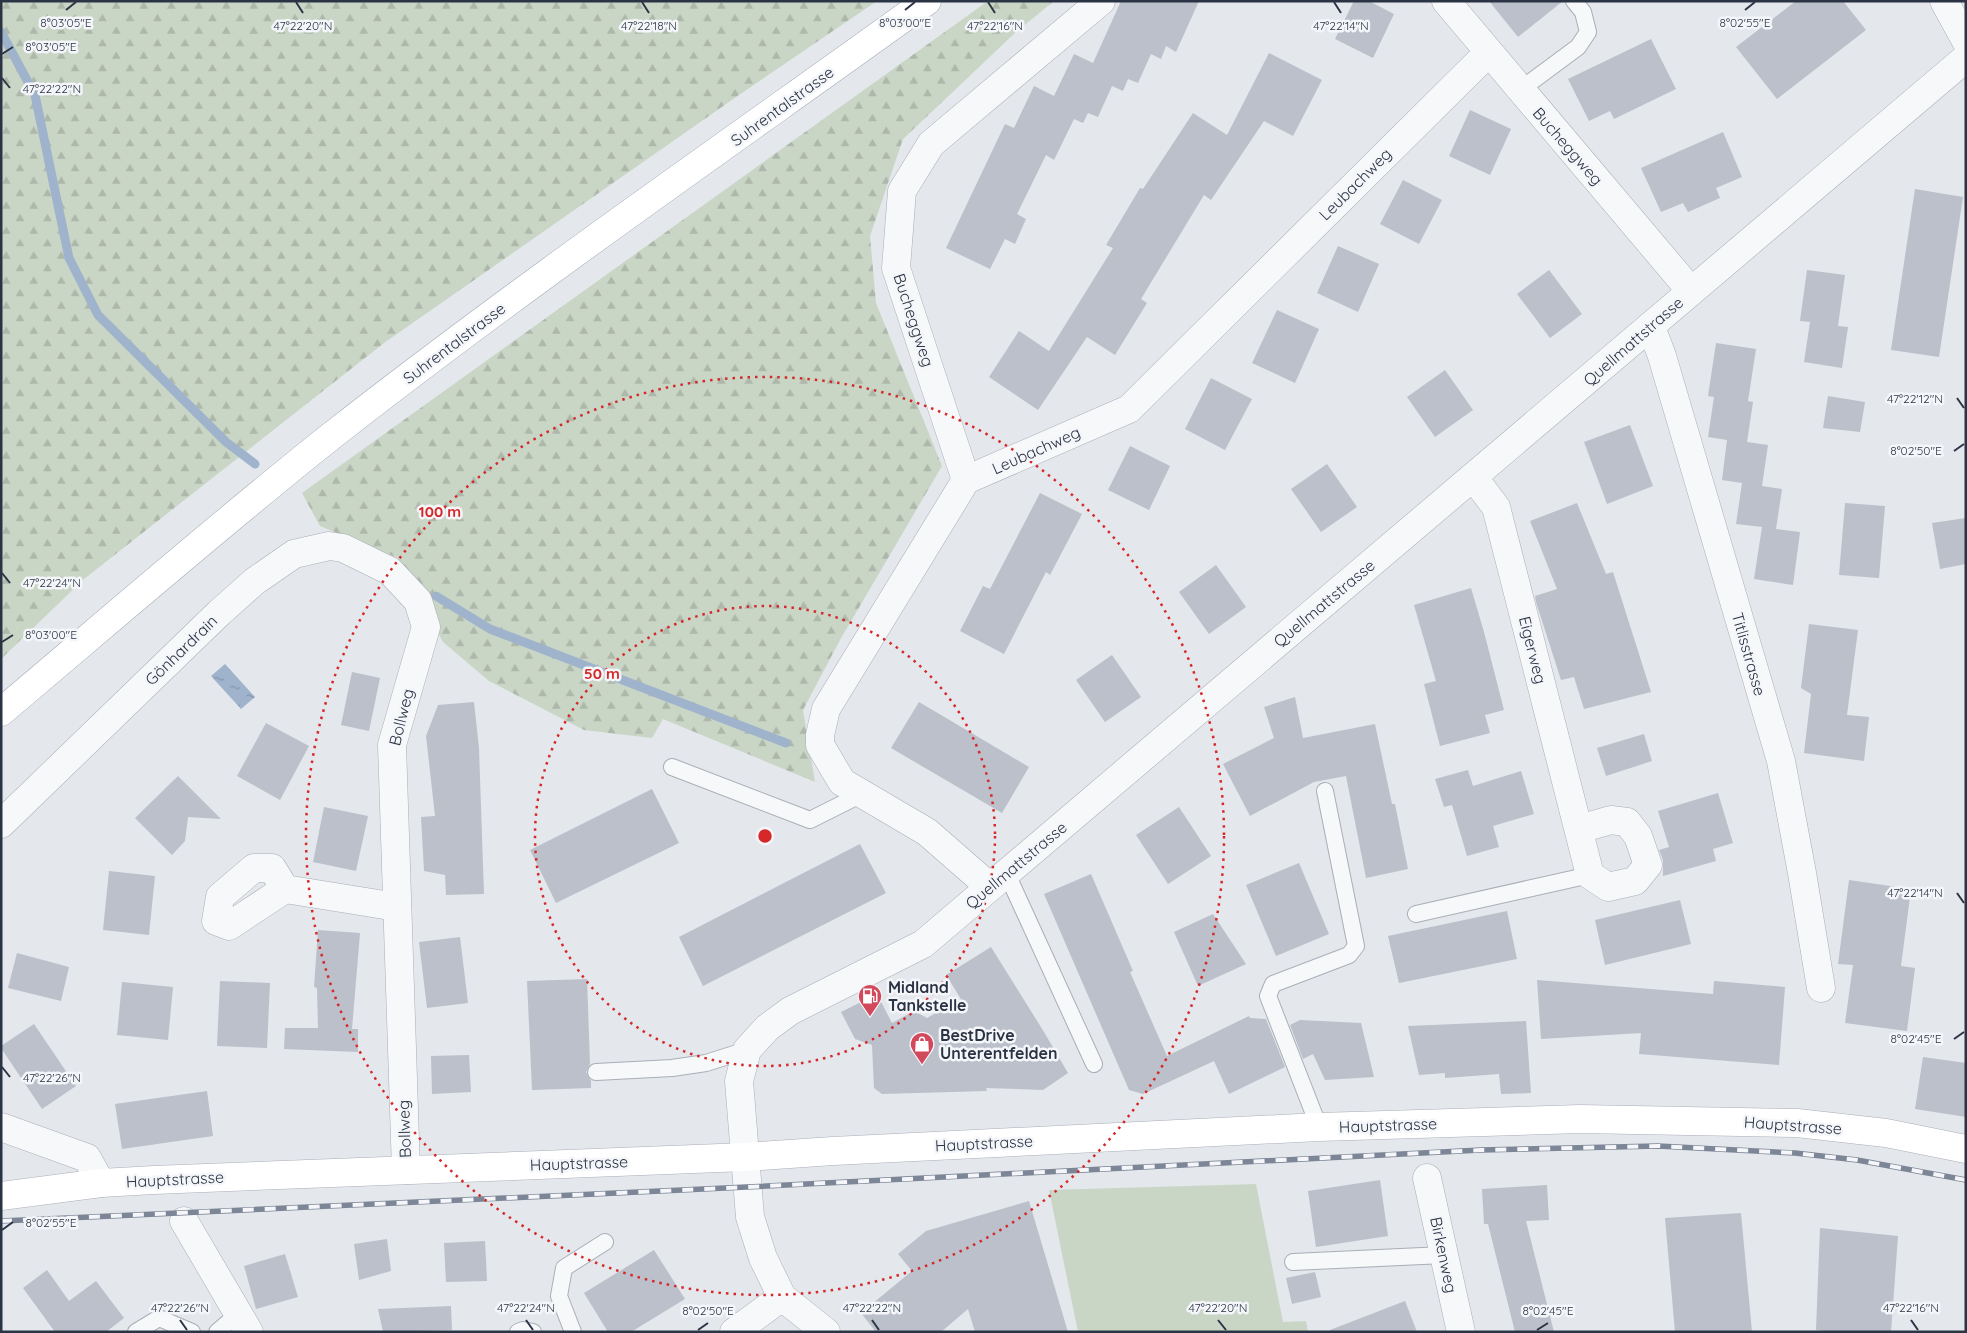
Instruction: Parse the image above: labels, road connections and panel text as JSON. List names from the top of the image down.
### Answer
{
  "streets": {
    "main road": ["Suhrentalstrasse", "Hauptstrasse"],
    "street": [
      "Bucheggweg",
      "Leubachweg",
      "Quellmattstrasse",
      "Gönhardrain",
      "Eigerweg",
      "Titlisstrasse",
      "Bollweg",
      "Birkenweg"
    ]
  },
  "crossings": [
    ["Bucheggweg", "Leubachweg"],
    ["Bucheggweg", "Quellmattstrasse"],
    ["Quellmattstrasse", "Eigerweg"],
    ["Quellmattstrasse", "Titlisstrasse"],
    ["Quellmattstrasse", "Hauptstrasse"],
    ["Gönhardrain", "Bollweg"],
    ["Bollweg", "Hauptstrasse"]
  ],
  "places": {
    "fuel station": ["Midland Tankstelle"],
    "shop": ["BestDrive Unterentfelden"]
  },
  "coordinates": [
    "8°03'05\"E",
    "8°03'00\"E",
    "8°02'55\"E",
    "47°22'20\"N",
    "47°22'18\"N",
    "47°22'16\"N",
    "47°22'14\"N",
    "47°22'22\"N",
    "47°22'12\"N",
    "8°02'50\"E",
    "47°22'24\"N",
    "8°02'45\"E",
    "47°22'26\"N"
  ],
  "rings": ["100 m", "50 m"]
}
